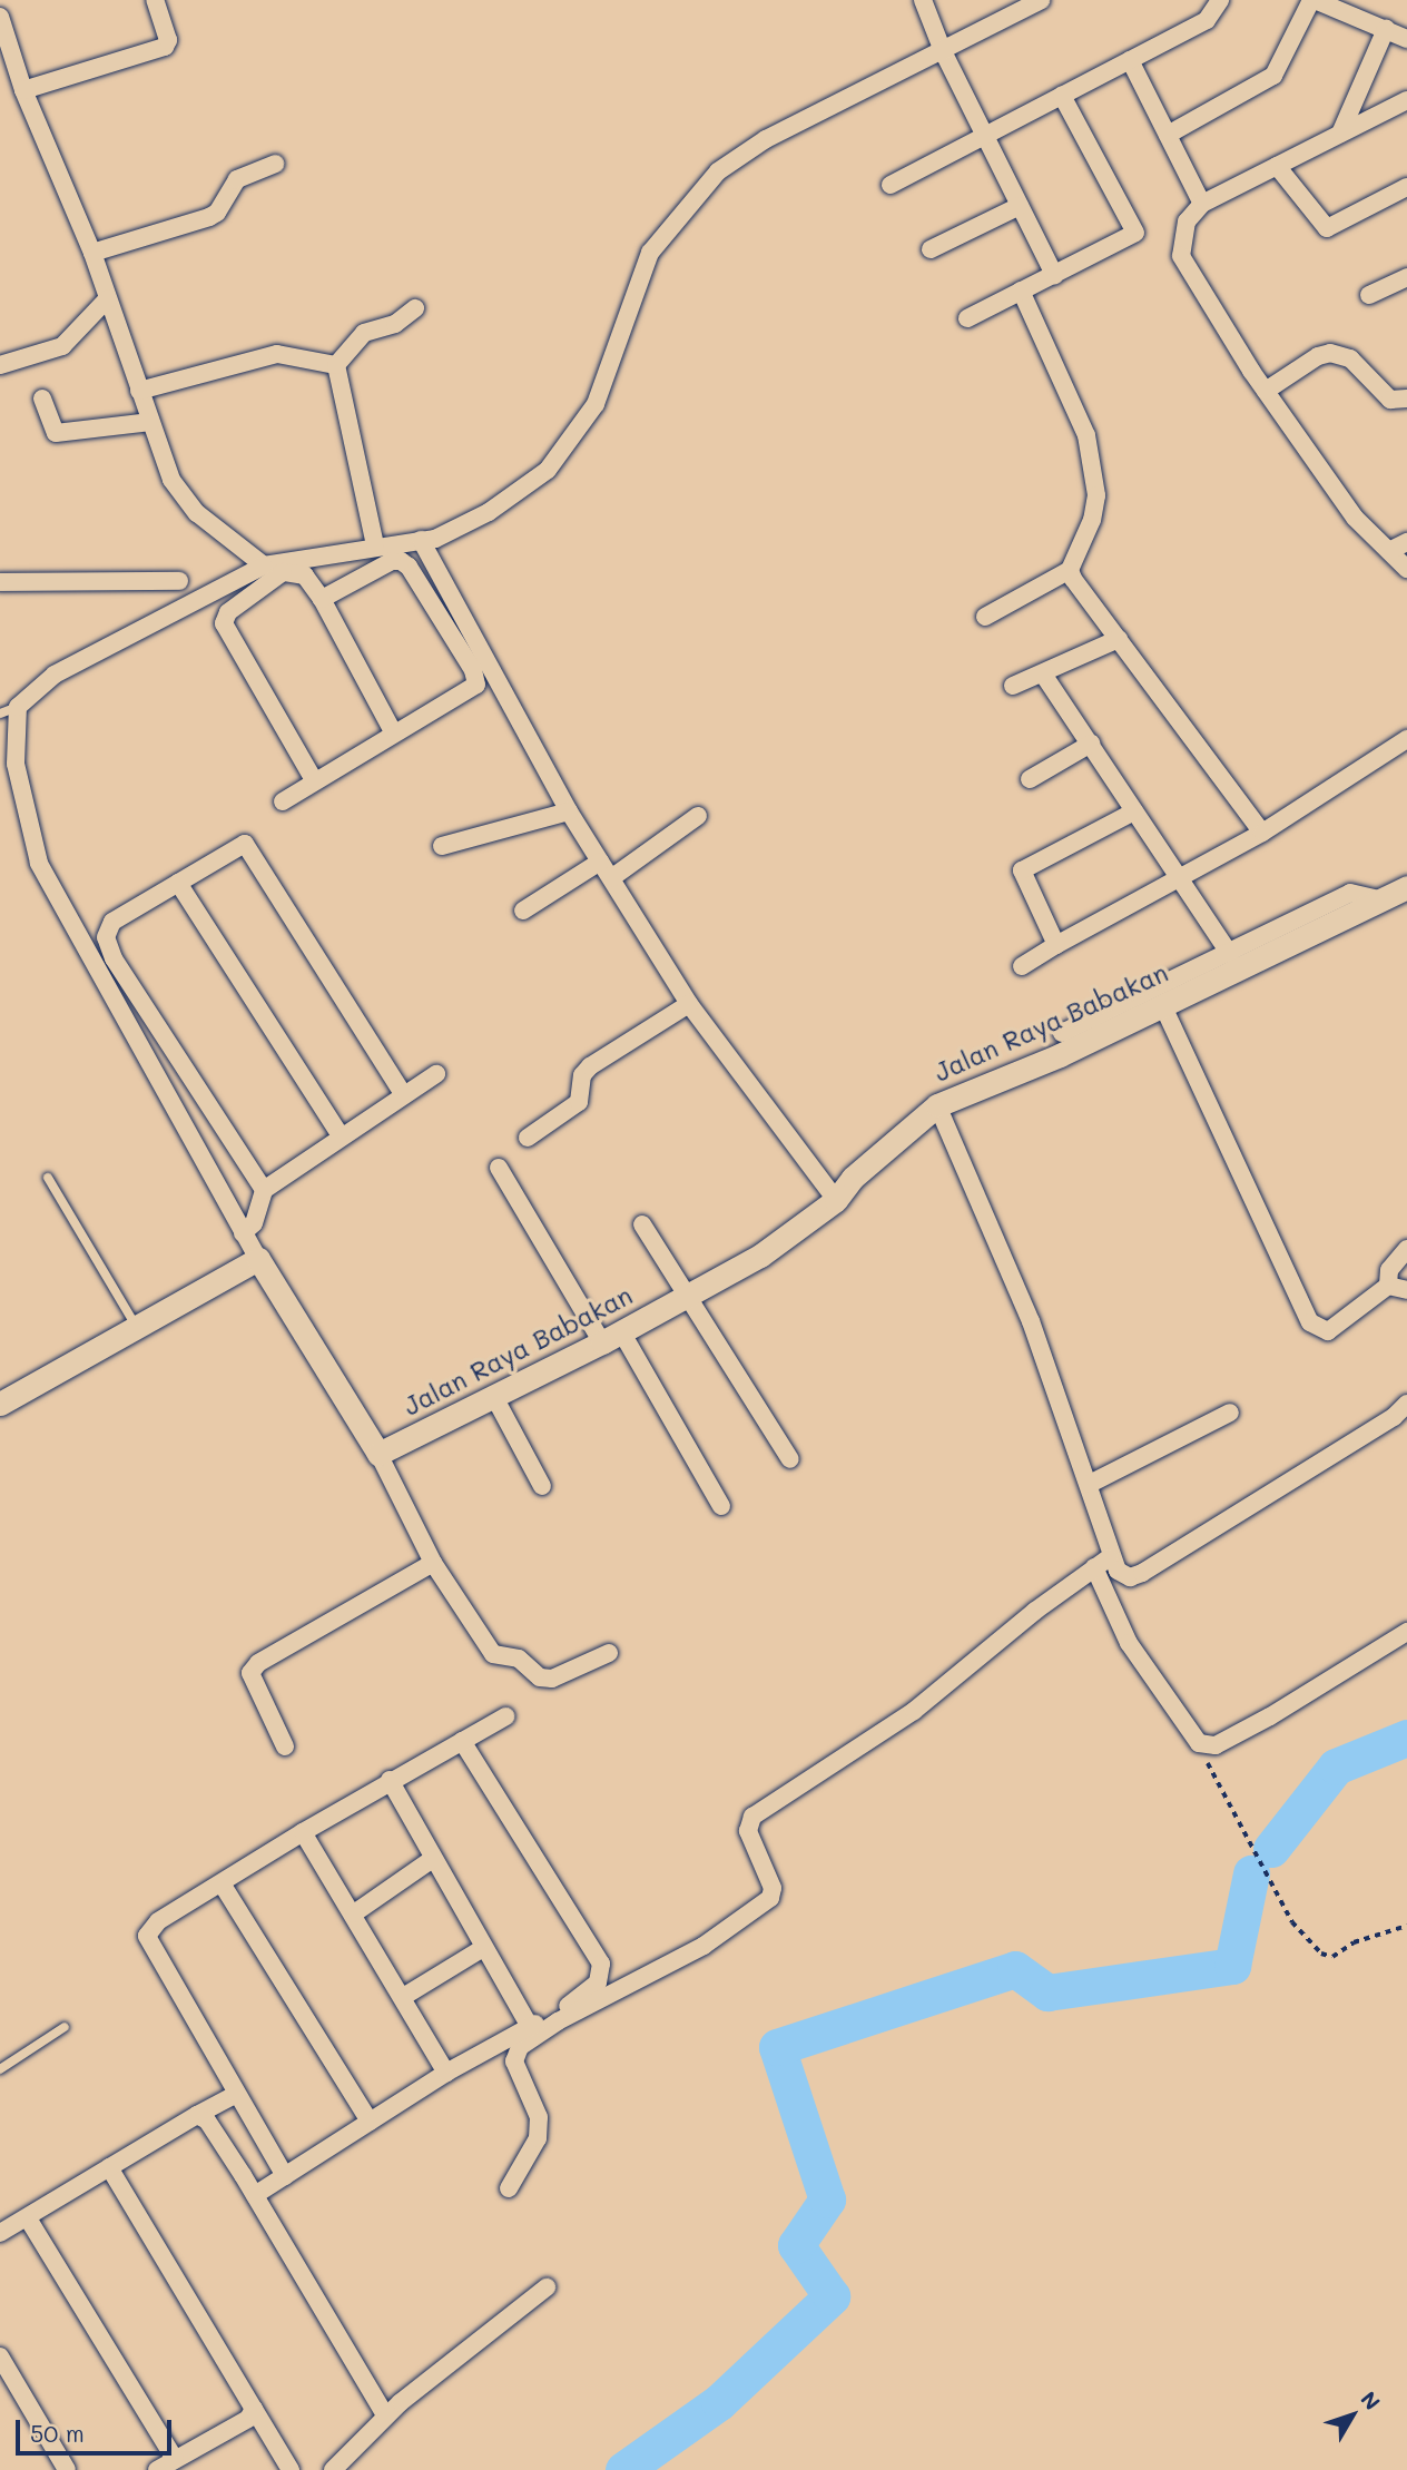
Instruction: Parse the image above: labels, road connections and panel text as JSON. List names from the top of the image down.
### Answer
{
  "streets": {
    "street": ["Jalan Raya Babakan"]
  },
  "scale_bar": "50 m",
  "north": "top right"
}
